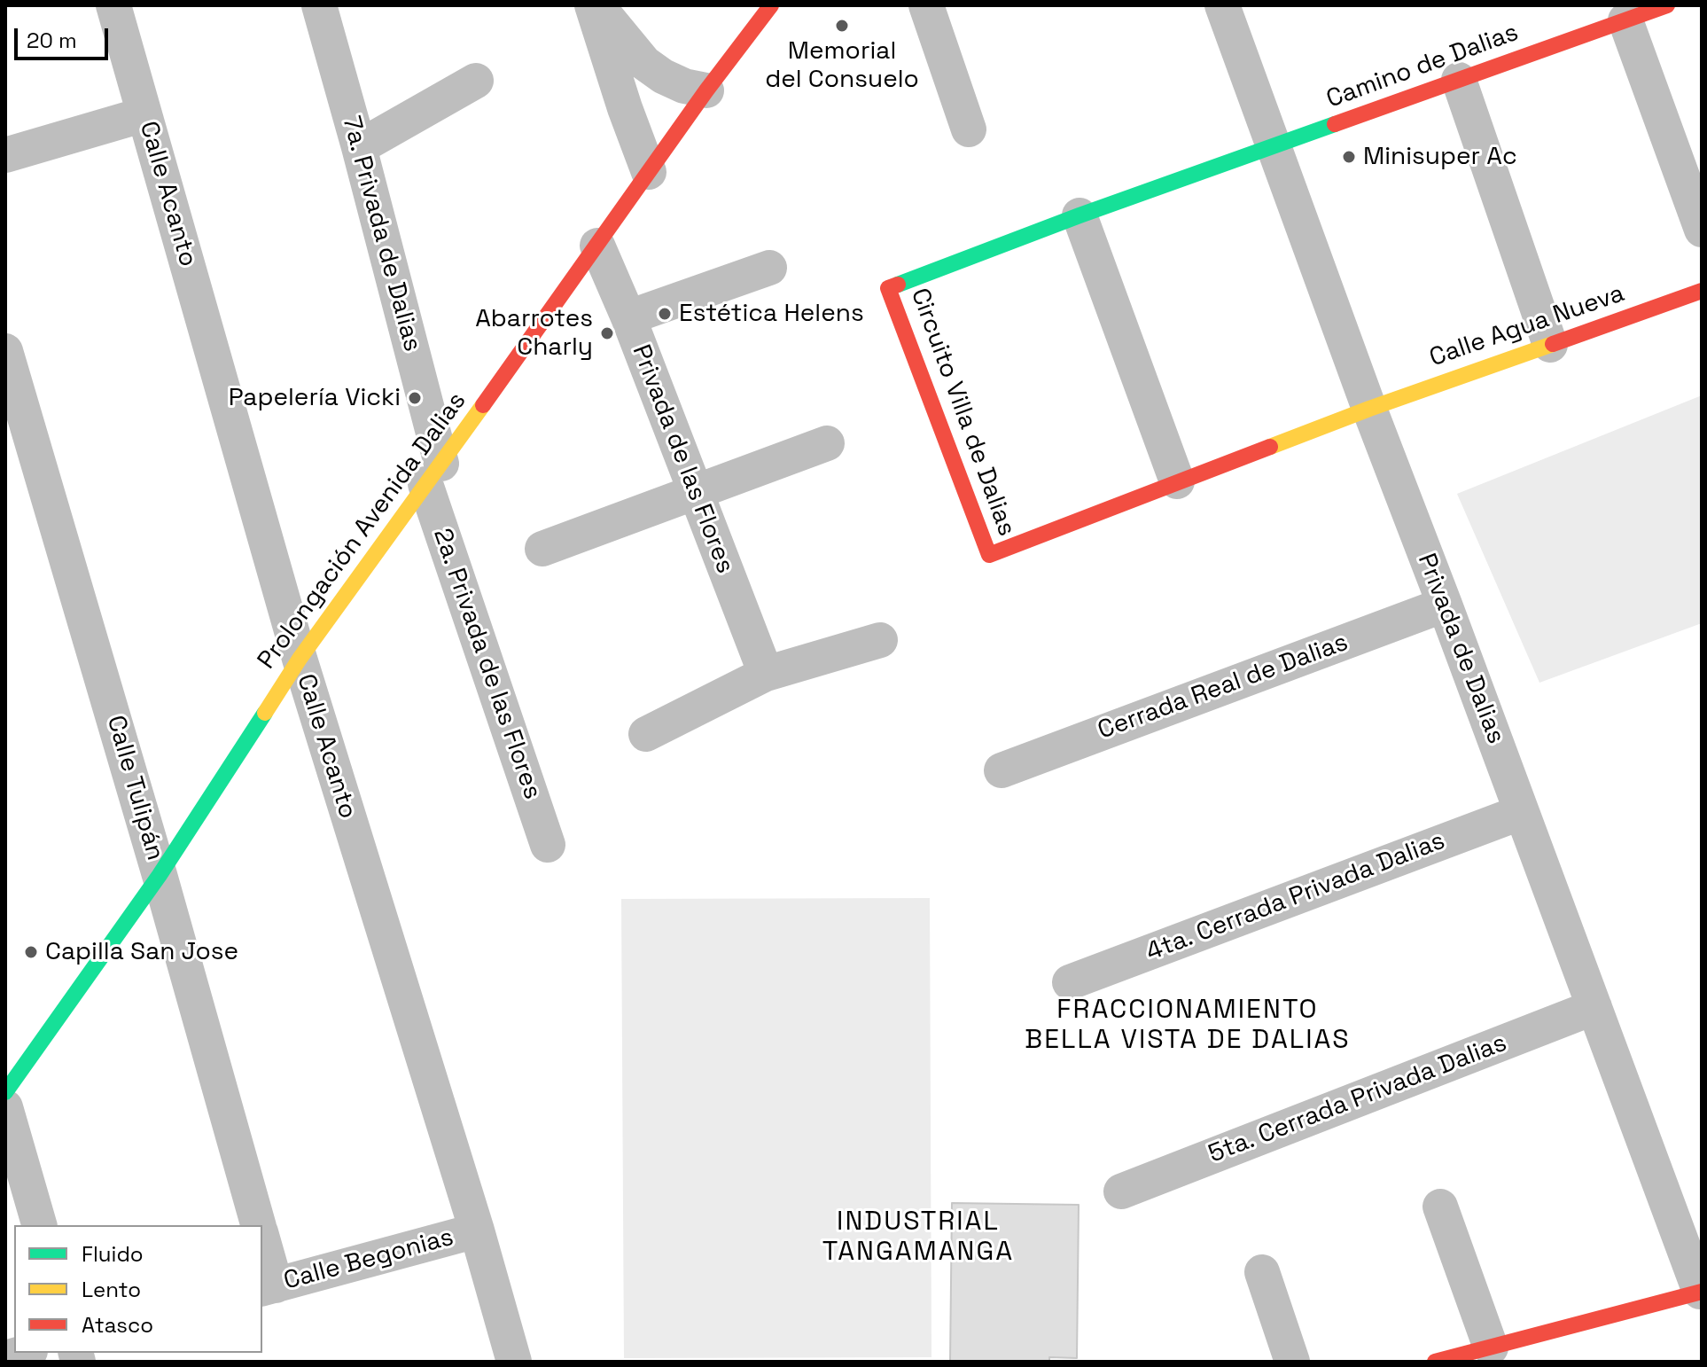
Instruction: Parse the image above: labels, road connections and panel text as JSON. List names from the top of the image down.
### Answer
{
  "streets": {
    "street": [
      "Camino de Dalias",
      "Calle Acanto",
      "7a. Privada de Dalias",
      "Calle Agua Nueva",
      "Circuito Villa de Dalias",
      "Privada de las Flores",
      "Prolongación Avenida Dalias",
      "Privada de Dalias",
      "2a. Privada de las Flores",
      "Cerrada Real de Dalias",
      "Calle Tulipán",
      "4ta. Cerrada Privada Dalias",
      "5ta. Cerrada Privada Dalias",
      "Calle Begonias"
    ]
  },
  "crossings": [
    ["Camino de Dalias", "Circuito Villa de Dalias"],
    ["Camino de Dalias", "Privada de Dalias"],
    ["Calle Acanto", "Prolongación Avenida Dalias"],
    ["Calle Acanto", "Calle Begonias"],
    ["7a. Privada de Dalias", "Prolongación Avenida Dalias"],
    ["7a. Privada de Dalias", "2a. Privada de las Flores"],
    ["Calle Agua Nueva", "Circuito Villa de Dalias"],
    ["Calle Agua Nueva", "Privada de Dalias"],
    ["Circuito Villa de Dalias", "Privada de Dalias"],
    ["Privada de las Flores", "Prolongación Avenida Dalias"],
    ["Prolongación Avenida Dalias", "2a. Privada de las Flores"],
    ["Prolongación Avenida Dalias", "Calle Tulipán"],
    ["Privada de Dalias", "Cerrada Real de Dalias"],
    ["Privada de Dalias", "4ta. Cerrada Privada Dalias"],
    ["Privada de Dalias", "5ta. Cerrada Privada Dalias"]
  ],
  "districts": ["FRACCIONAMIENTO BELLA VISTA DE DALIAS", "INDUSTRIAL TANGAMANGA"],
  "places": [
    "Memorial del Consuelo",
    "Minisuper Ac",
    "Estética Helens",
    "Abarrotes Charly",
    "Papelería Vicki",
    "Capilla San Jose"
  ],
  "legend": ["Fluido", "Lento", "Atasco"],
  "scale_bar": "20 m"
}
